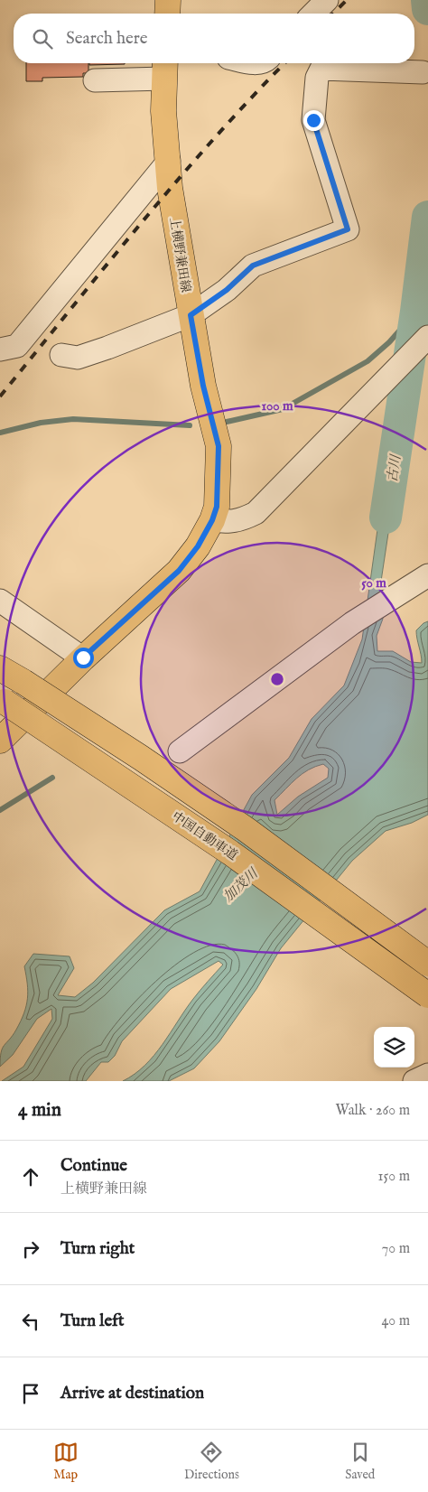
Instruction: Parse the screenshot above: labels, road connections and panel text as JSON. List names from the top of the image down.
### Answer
{
  "streets": {
    "main road": ["上横野兼田線", "中国自動車道"]
  },
  "water": ["古川", "加茂川"],
  "page": {
    "search": "Search here",
    "heading": ["4 min", "Walk · 260 m"],
    "list": [
      ["Continue", "上横野兼田線", "150 m"],
      ["Turn right", "70 m"],
      ["Turn left", "40 m"],
      "Arrive at destination"
    ],
    "nav": ["Map", "Directions", "Saved"]
  },
  "rings": ["100 m", "50 m"]
}
